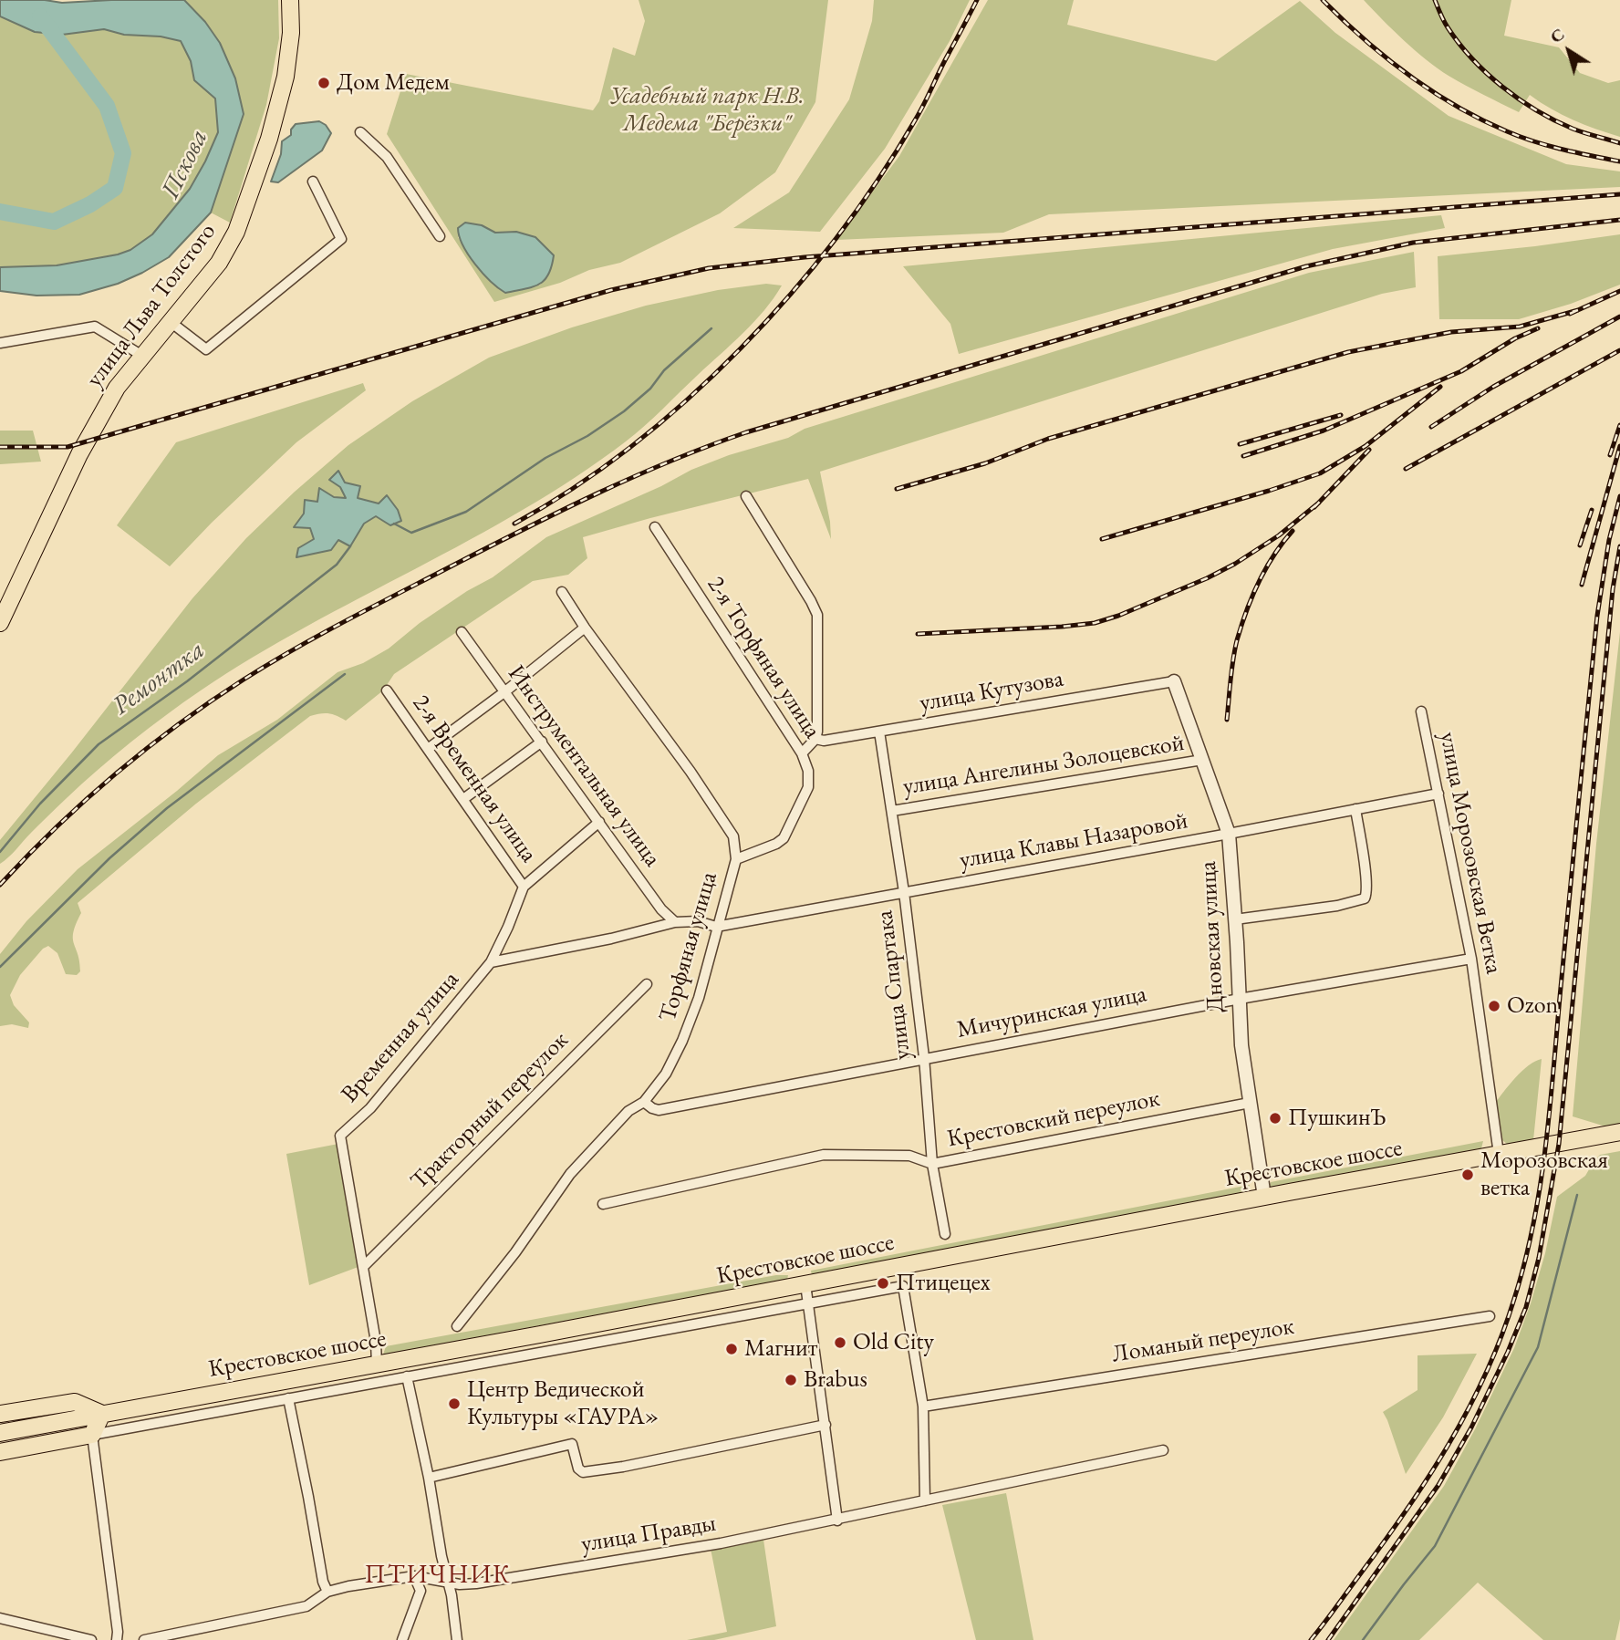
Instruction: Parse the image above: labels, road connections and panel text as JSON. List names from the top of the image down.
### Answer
{
  "streets": {
    "main road": ["улица Льва Толстого", "Крестовское шоссе"],
    "street": [
      "2-я Торфяная улица",
      "улица Кутузова",
      "улица Ангелины Золоцевской",
      "Инструментальная улица",
      "2-я Временная улица",
      "улица Клавы Назаровой",
      "улица Морозовская Ветка",
      "Дновская улица",
      "Торфяная улица",
      "улица Спартака",
      "Мичуринская улица",
      "Временная улица",
      "Тракторный переулок",
      "Крестовский переулок",
      "Ломаный переулок",
      "улица Правды"
    ]
  },
  "crossings": [
    ["2-я Торфяная улица", "Торфяная улица"],
    ["улица Кутузова", "Дновская улица"],
    ["улица Кутузова", "улица Спартака"],
    ["улица Ангелины Золоцевской", "Дновская улица"],
    ["улица Ангелины Золоцевской", "улица Спартака"],
    ["Инструментальная улица", "Временная улица"],
    ["2-я Временная улица", "Временная улица"],
    ["улица Клавы Назаровой", "улица Морозовская Ветка"],
    ["улица Клавы Назаровой", "Дновская улица"],
    ["улица Клавы Назаровой", "Торфяная улица"],
    ["улица Клавы Назаровой", "улица Спартака"],
    ["улица Клавы Назаровой", "Временная улица"],
    ["улица Морозовская Ветка", "Мичуринская улица"],
    ["улица Морозовская Ветка", "Крестовское шоссе"],
    ["Дновская улица", "Мичуринская улица"],
    ["Дновская улица", "Крестовский переулок"],
    ["Дновская улица", "Крестовское шоссе"],
    ["Торфяная улица", "Мичуринская улица"],
    ["Торфяная улица", "Временная улица"],
    ["улица Спартака", "Мичуринская улица"],
    ["улица Спартака", "Крестовский переулок"],
    ["Временная улица", "Тракторный переулок"],
    ["Временная улица", "Крестовское шоссе"]
  ],
  "districts": ["ПТИЧНИК"],
  "water": ["Пскова", "Ремонтка"],
  "parks": ["Усадебный парк Н.В. Медема \"Берёзки\""],
  "places": [
    "Дом Медем",
    "Ozon",
    "ПушкинЪ",
    "Морозовская ветка",
    "Птицецех",
    "Old City",
    "Магнит",
    "Brabus",
    "Центр Ведической Культуры «ГАУРА»"
  ],
  "north": "top left"
}
